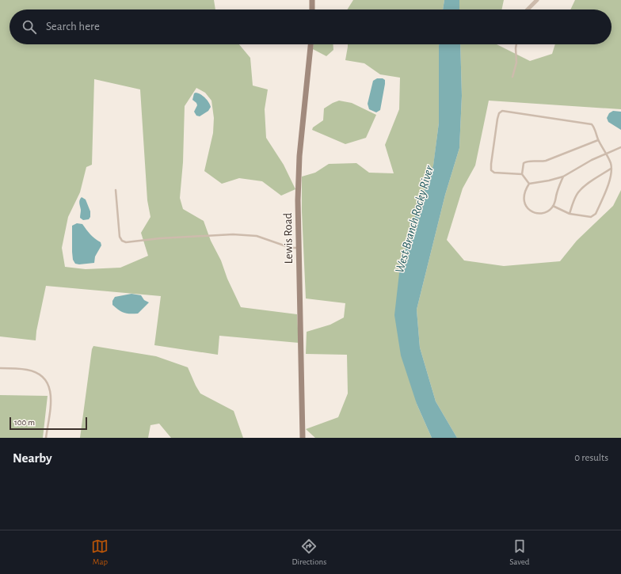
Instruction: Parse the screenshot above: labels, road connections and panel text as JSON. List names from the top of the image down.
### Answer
{
  "streets": {
    "street": ["Lewis Road"]
  },
  "water": ["West Branch Rocky River"],
  "scale_bar": "100 m",
  "page": {
    "search": "Search here",
    "scale": "100 m",
    "heading": ["Nearby", "0 results"],
    "nav": ["Map", "Directions", "Saved"]
  }
}
